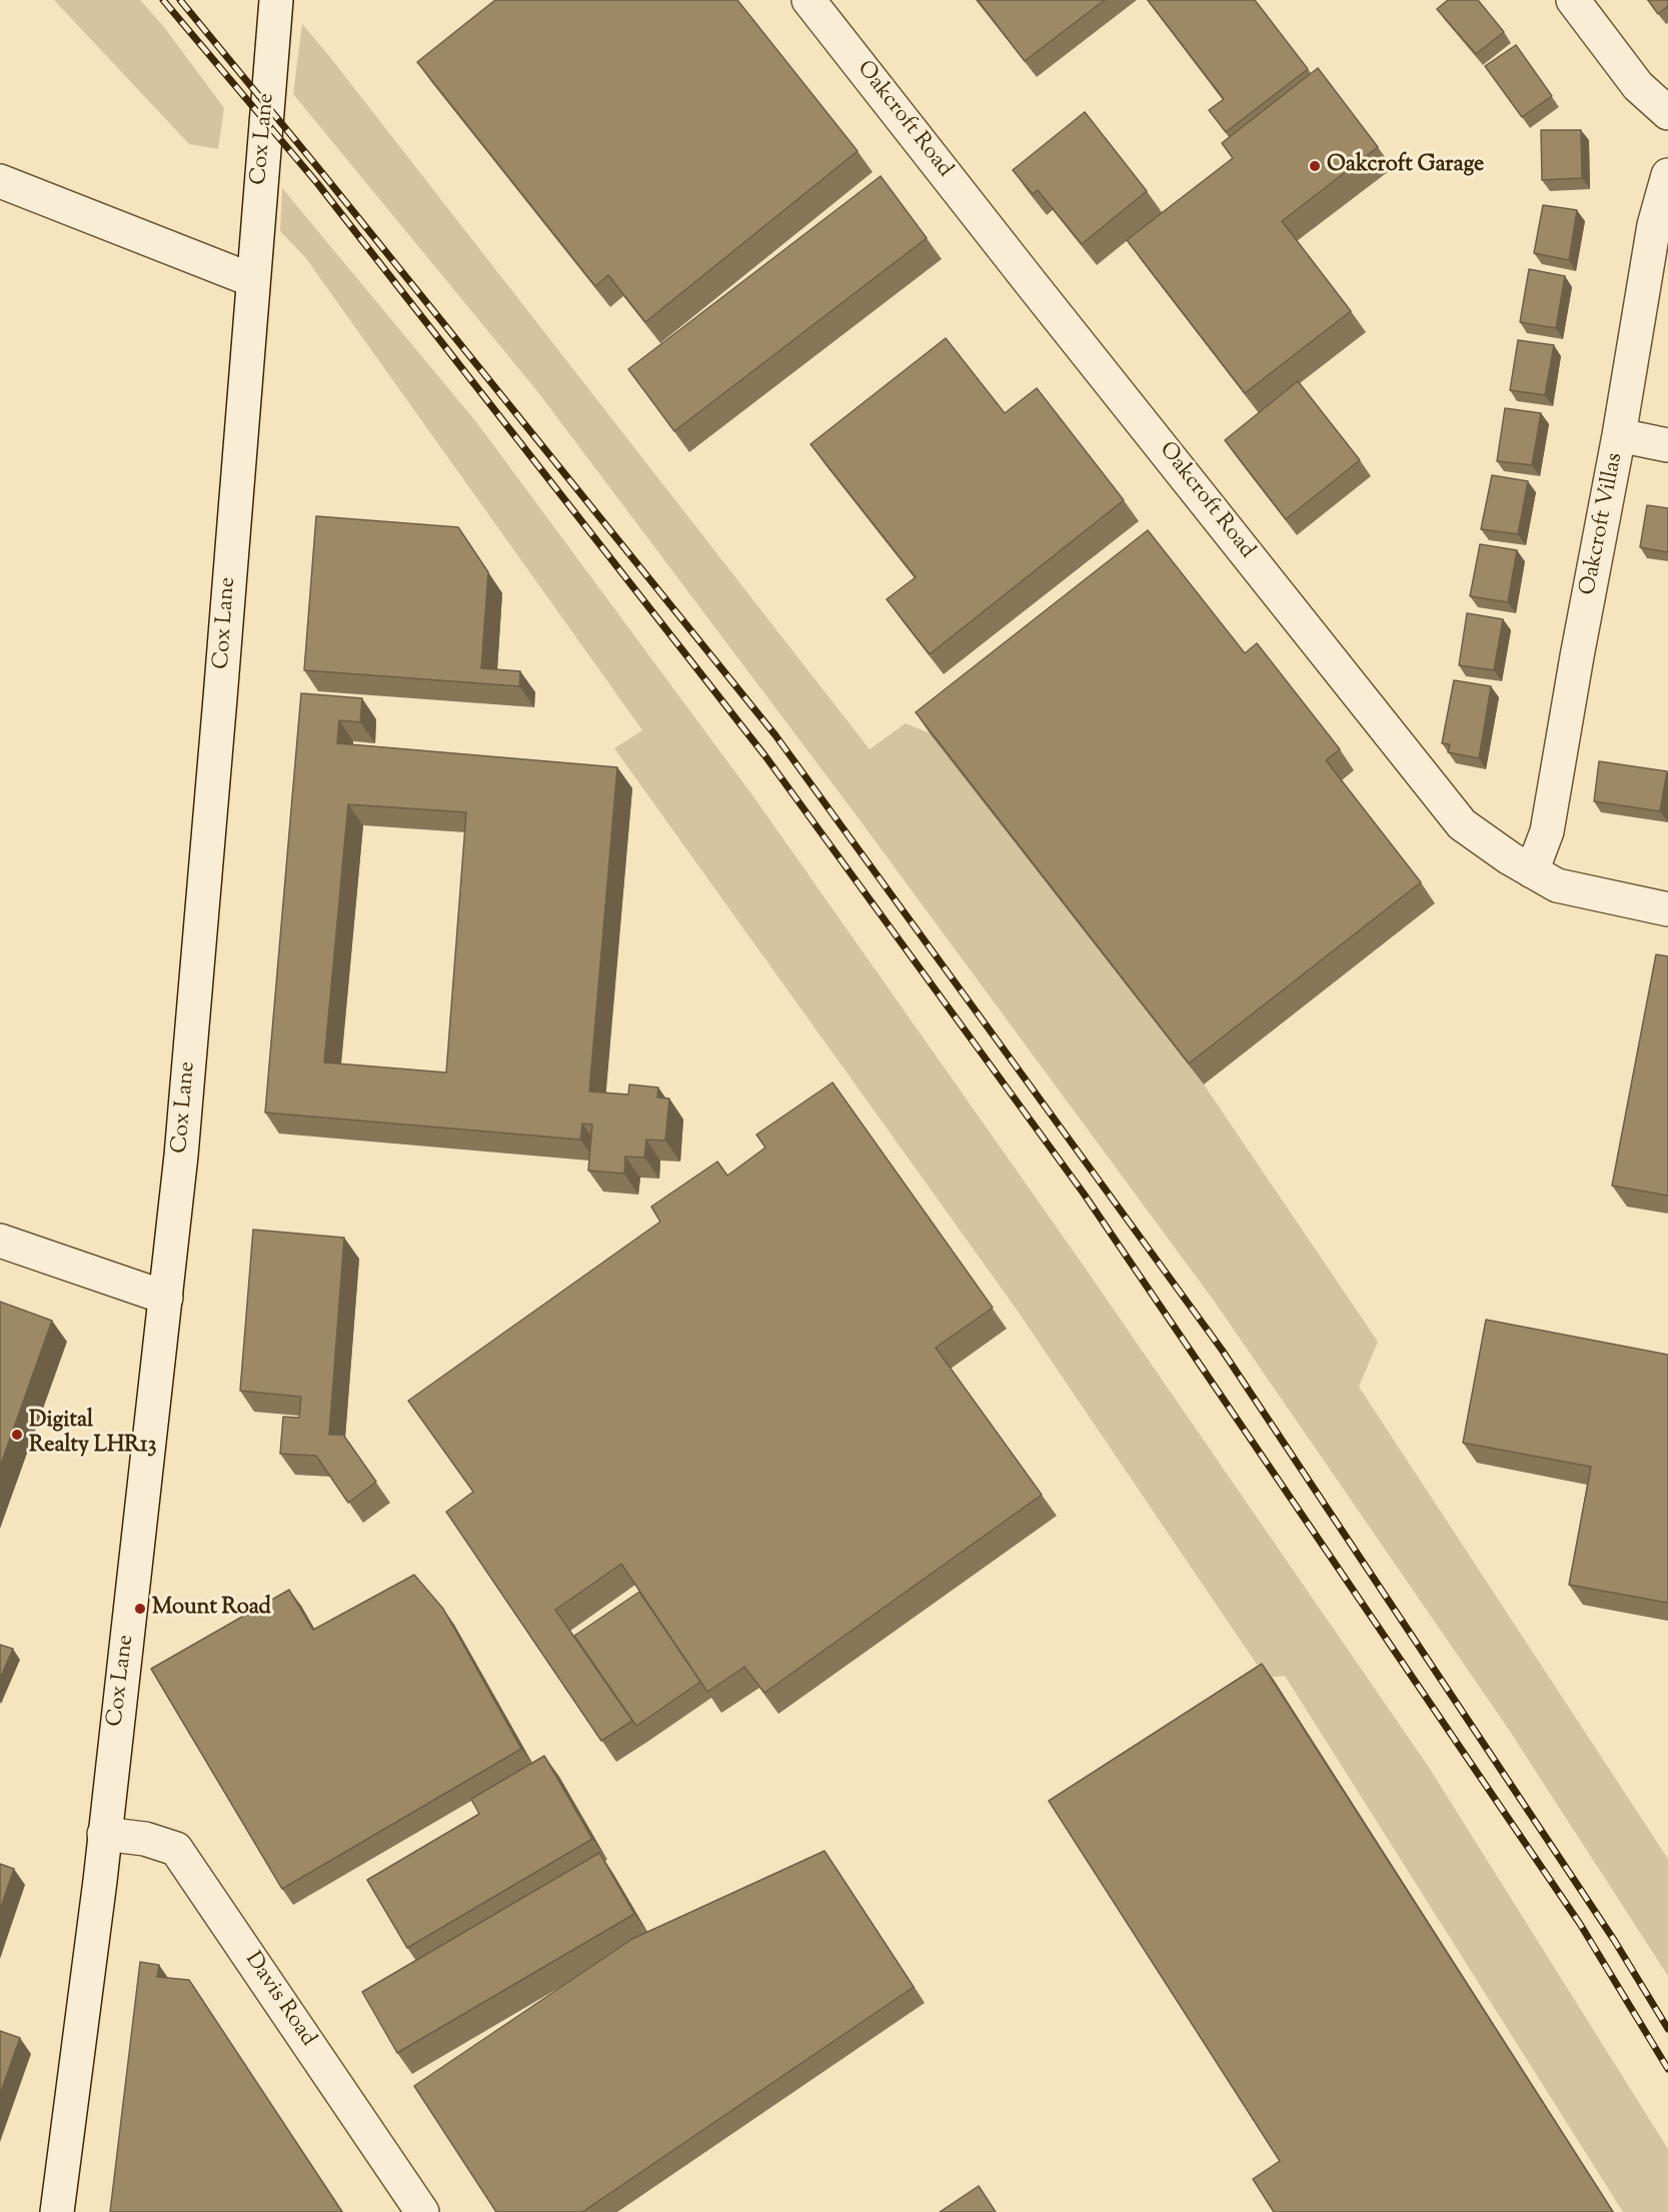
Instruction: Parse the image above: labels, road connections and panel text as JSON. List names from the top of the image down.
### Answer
{
  "streets": {
    "street": [
      "Oakcroft Road",
      "Cox Lane",
      "Oakcroft Villas",
      "Davis Road"
    ]
  },
  "crossings": [
    ["Oakcroft Road", "Oakcroft Villas"],
    ["Cox Lane", "Davis Road"]
  ],
  "places": ["Oakcroft Garage", "Digital Realty LHR13", "Mount Road"]
}
